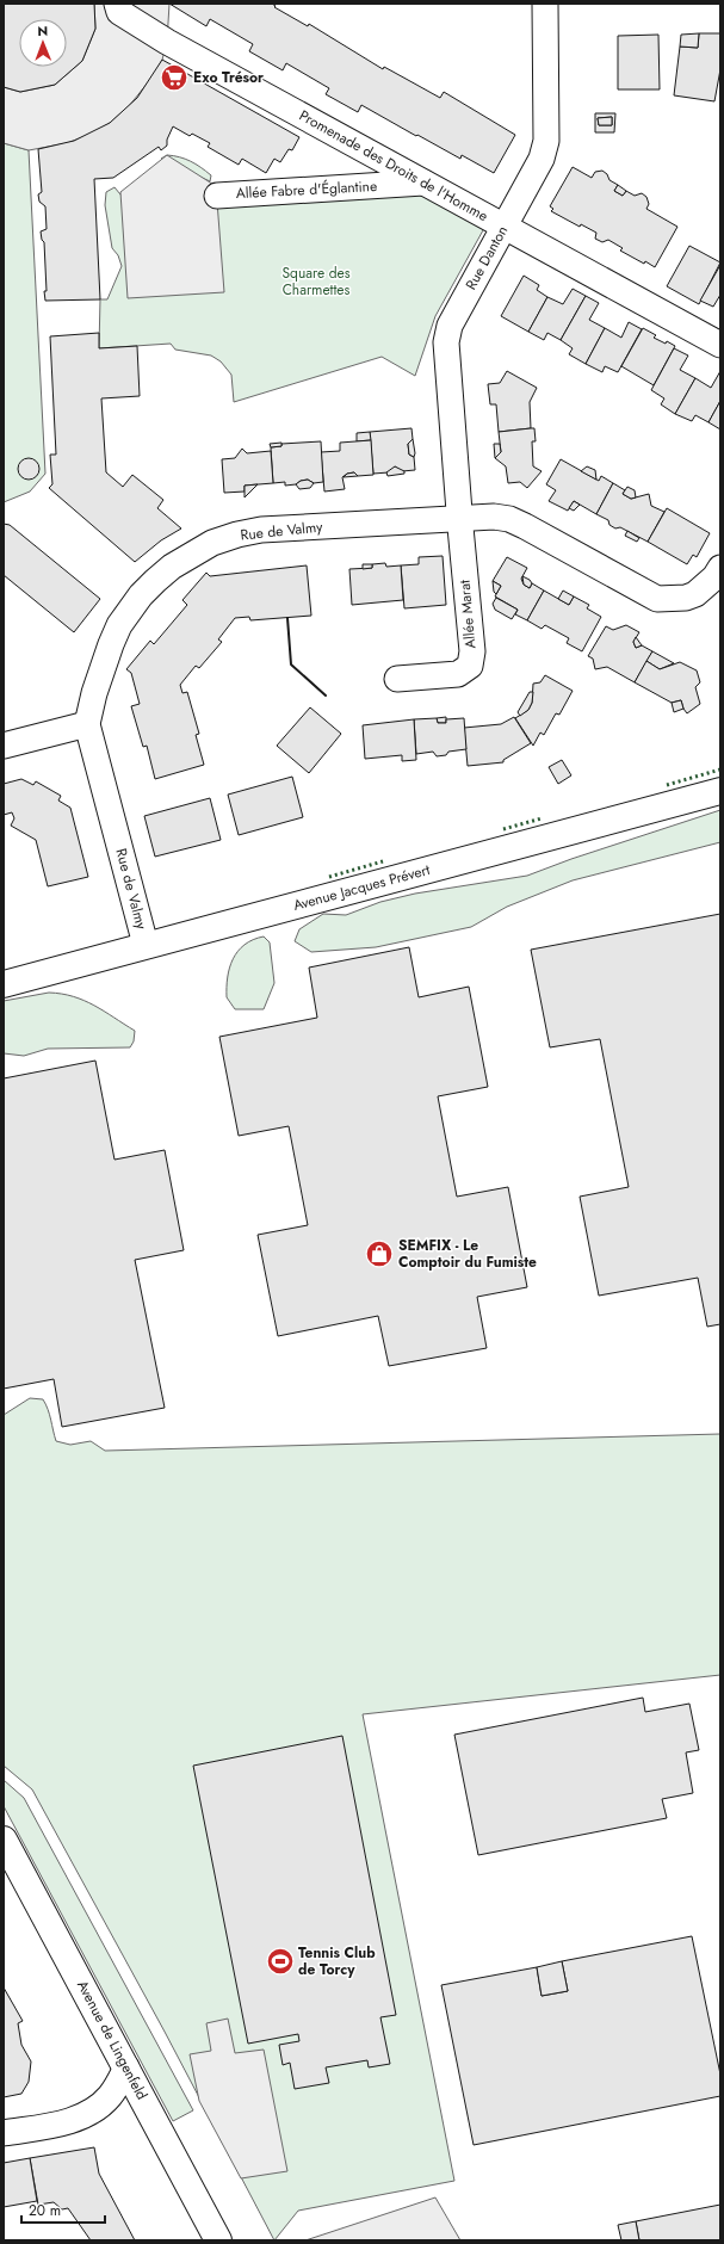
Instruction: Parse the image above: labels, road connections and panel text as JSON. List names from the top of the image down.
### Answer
{
  "streets": {
    "main road": ["Avenue Jacques Prévert", "Avenue de Lingenfeld"],
    "street": [
      "Promenade des Droits de l'Homme",
      "Allée Fabre d'Églantine",
      "Rue Danton",
      "Rue de Valmy",
      "Allée Marat"
    ]
  },
  "crossings": [
    ["Promenade des Droits de l'Homme", "Allée Fabre d'Églantine"],
    ["Promenade des Droits de l'Homme", "Rue Danton"],
    ["Rue Danton", "Rue de Valmy"],
    ["Rue Danton", "Allée Marat"],
    ["Rue de Valmy", "Allée Marat"],
    ["Rue de Valmy", "Avenue Jacques Prévert"]
  ],
  "parks": ["Square des Charmettes"],
  "places": {
    "supermarket": ["Exo Trésor"],
    "shop": ["SEMFIX - Le Comptoir du Fumiste"],
    "sports": ["Tennis Club de Torcy"]
  },
  "scale_bar": "20 m",
  "north": "top"
}
